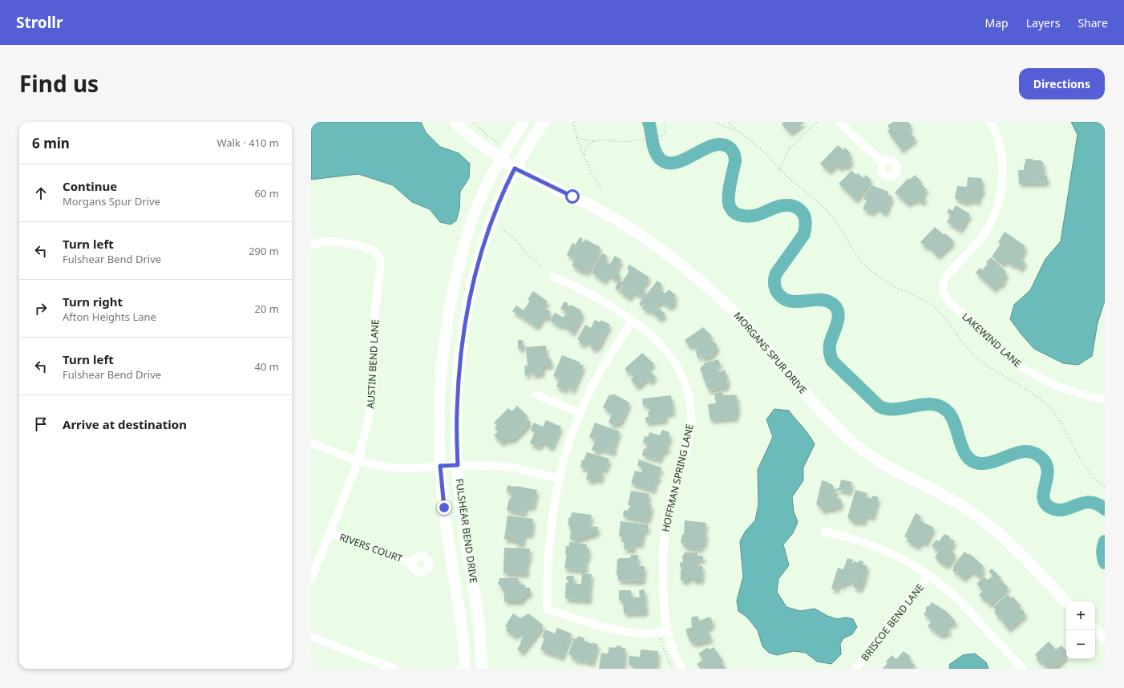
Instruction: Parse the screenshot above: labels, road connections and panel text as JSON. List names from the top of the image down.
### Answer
{
  "streets": {
    "main road": ["MORGANS SPUR DRIVE", "FULSHEAR BEND DRIVE"],
    "street": [
      "LAKEWIND LANE",
      "AUSTIN BEND LANE",
      "HOFFMAN SPRING LANE",
      "RIVERS COURT",
      "BRISCOE BEND LANE"
    ]
  },
  "crossings": [
    ["MORGANS SPUR DRIVE", "FULSHEAR BEND DRIVE"],
    ["AUSTIN BEND LANE", "RIVERS COURT"]
  ],
  "page": {
    "header": "Strollr",
    "nav": ["Map", "Layers", "Share"],
    "title": "Find us",
    "buttons": "Directions",
    "heading": ["6 min", "Walk · 410 m"],
    "list": [
      ["Continue", "Morgans Spur Drive", "60 m"],
      ["Turn left", "Fulshear Bend Drive", "290 m"],
      ["Turn right", "Afton Heights Lane", "20 m"],
      ["Turn left", "Fulshear Bend Drive", "40 m"],
      "Arrive at destination"
    ],
    "map_buttons": ["+", "−"]
  }
}
